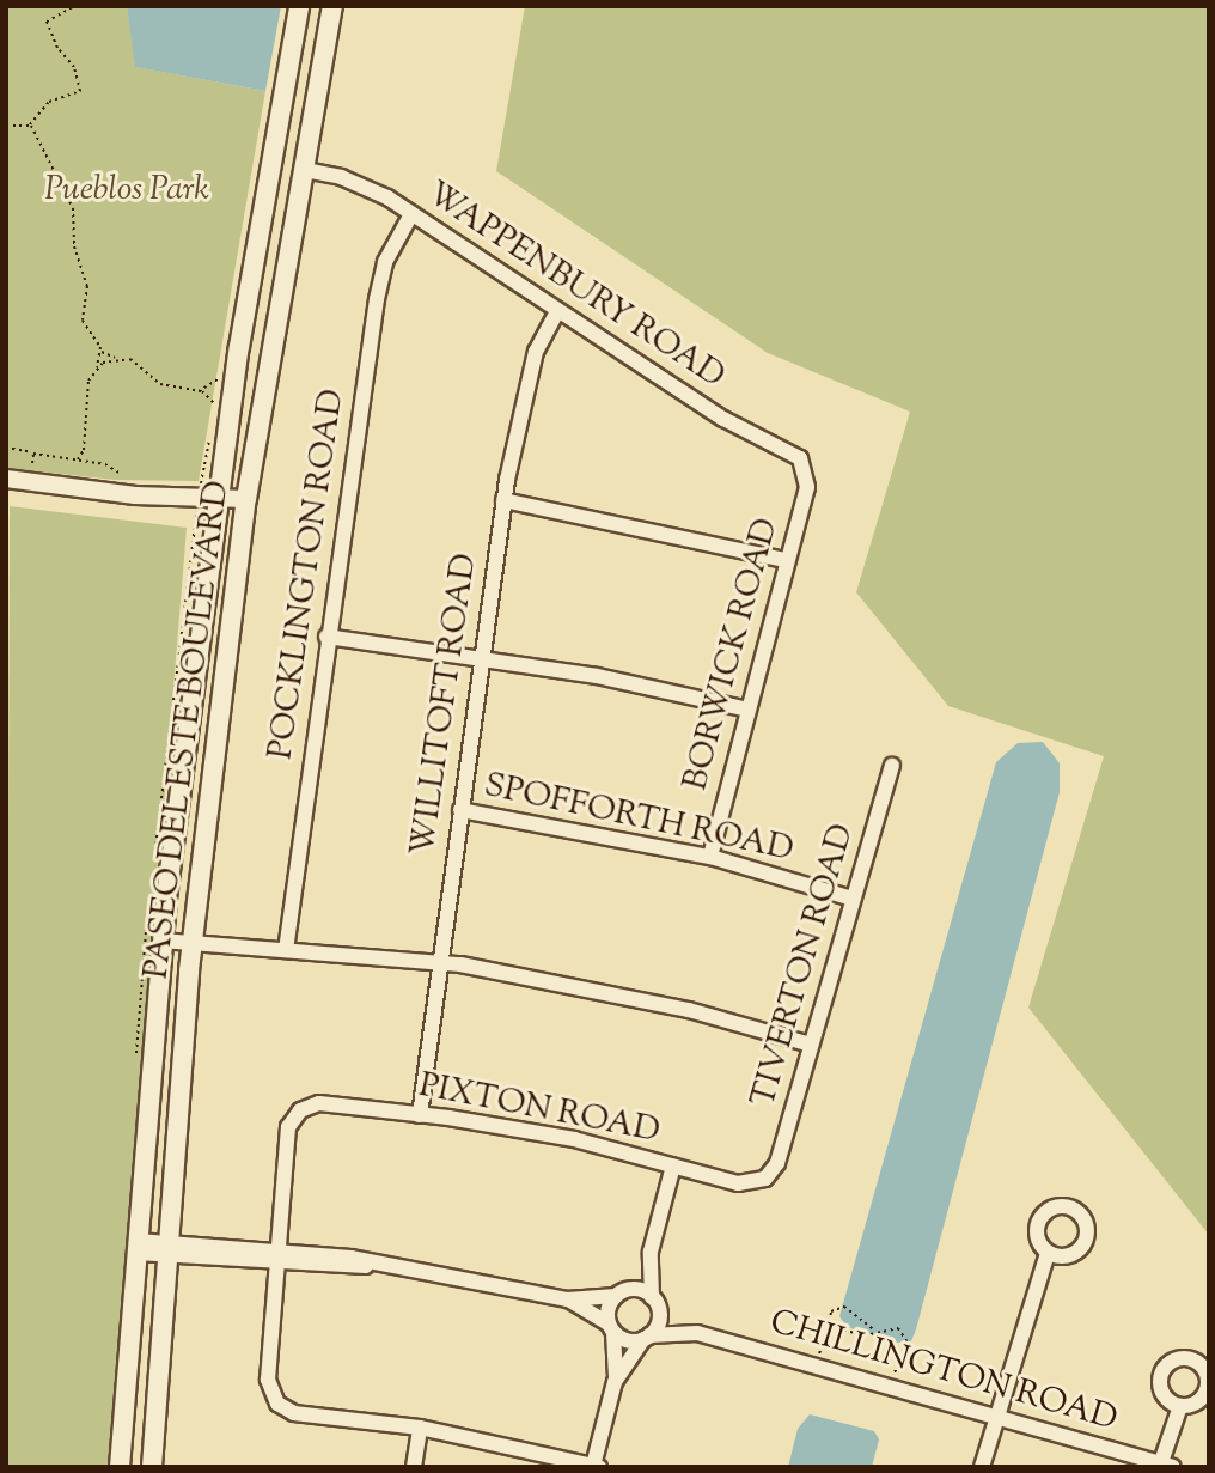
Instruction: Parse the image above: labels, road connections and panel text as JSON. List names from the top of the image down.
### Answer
{
  "streets": {
    "main road": ["PASEO DEL ESTE BOULEVARD"],
    "street": [
      "WAPPENBURY ROAD",
      "POCKLINGTON ROAD",
      "BORWICK ROAD",
      "WILLITOFT ROAD",
      "SPOFFORTH ROAD",
      "TIVERTON ROAD",
      "PIXTON ROAD",
      "CHILLINGTON ROAD"
    ]
  },
  "crossings": [
    ["WAPPENBURY ROAD", "POCKLINGTON ROAD"],
    ["WAPPENBURY ROAD", "BORWICK ROAD"],
    ["WAPPENBURY ROAD", "WILLITOFT ROAD"],
    ["WAPPENBURY ROAD", "PASEO DEL ESTE BOULEVARD"],
    ["BORWICK ROAD", "SPOFFORTH ROAD"],
    ["WILLITOFT ROAD", "SPOFFORTH ROAD"],
    ["WILLITOFT ROAD", "PIXTON ROAD"],
    ["SPOFFORTH ROAD", "TIVERTON ROAD"],
    ["TIVERTON ROAD", "PIXTON ROAD"]
  ],
  "parks": ["Pueblos Park"]
}
